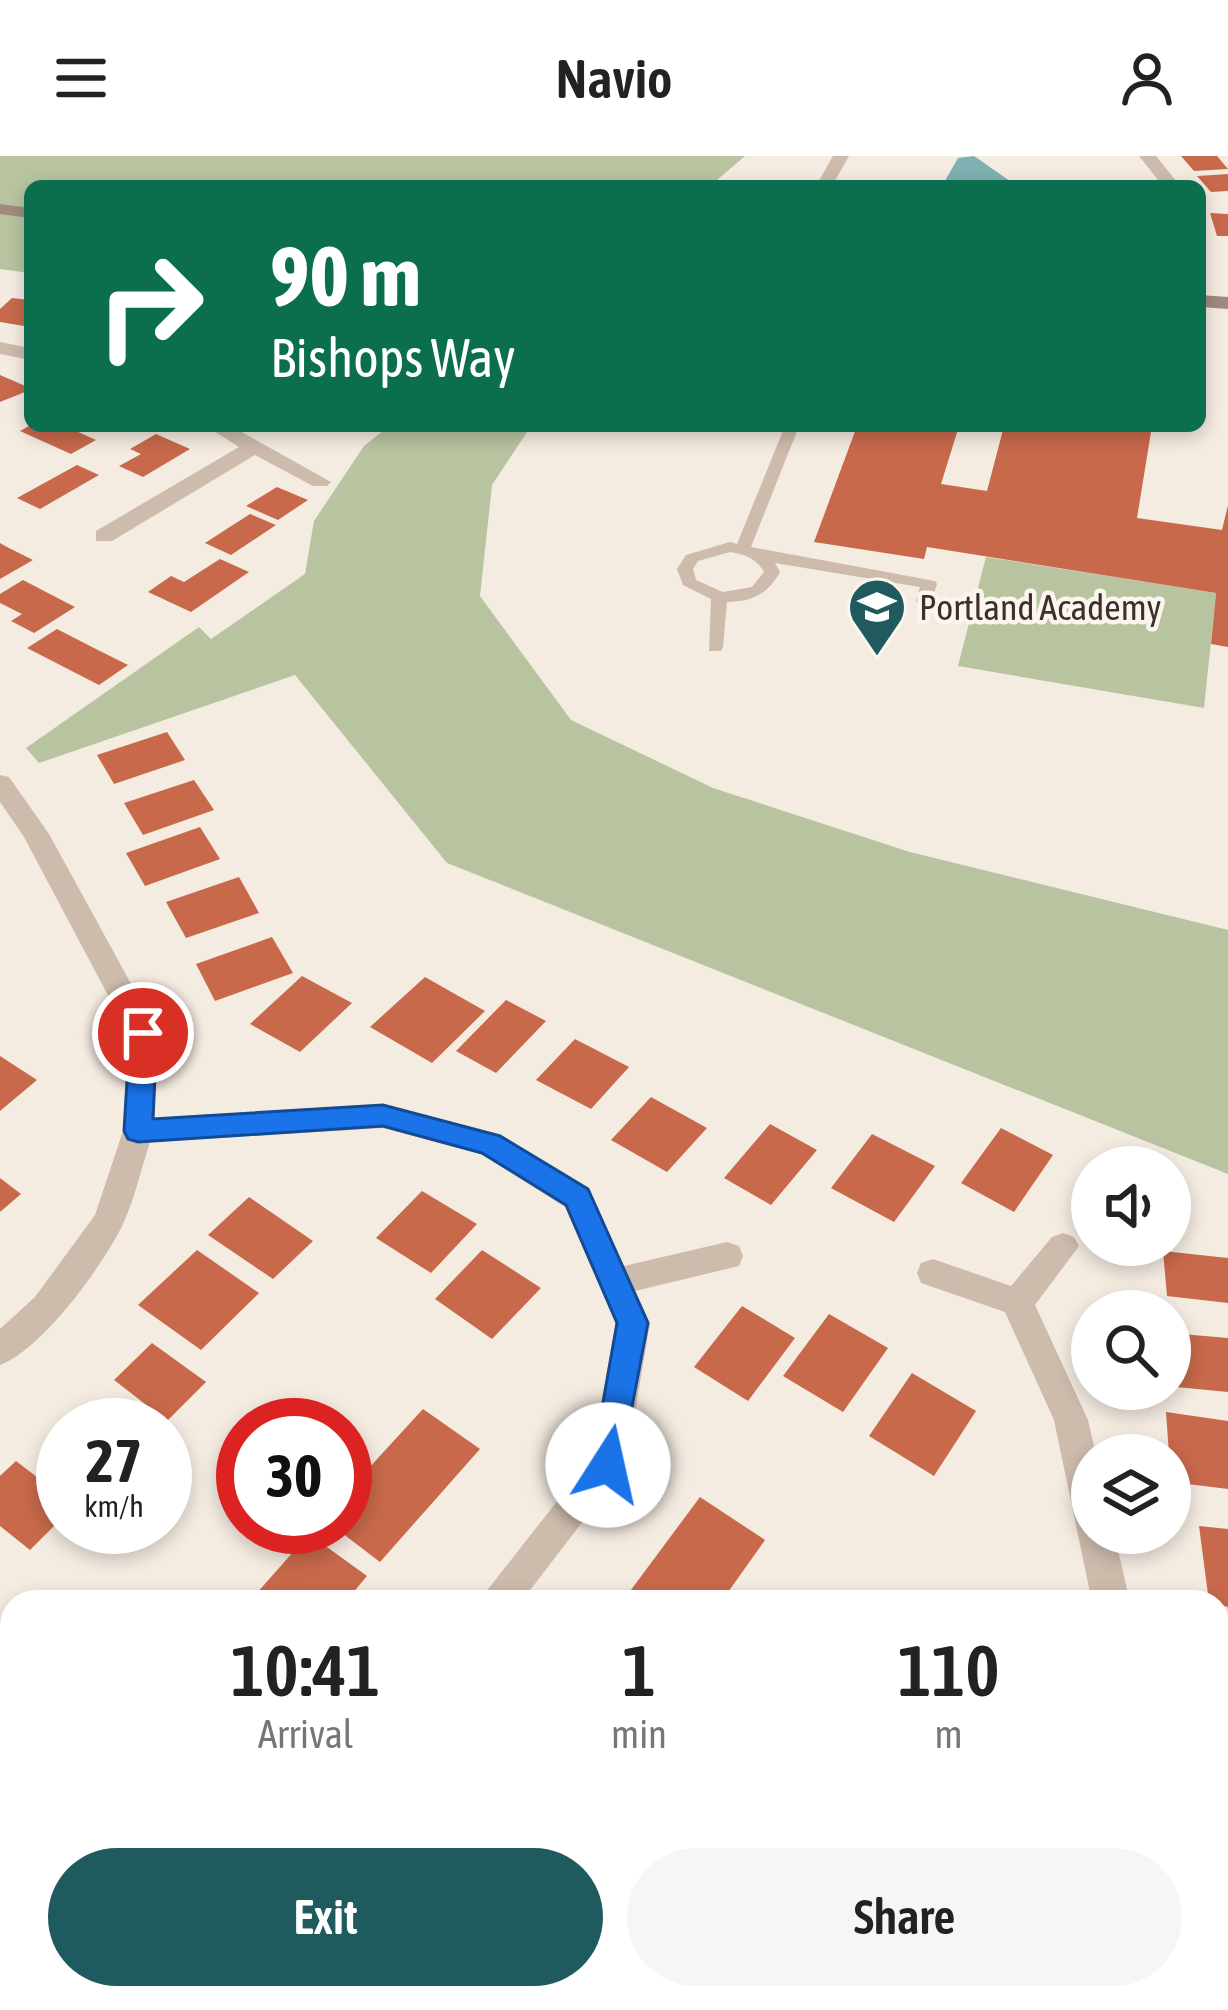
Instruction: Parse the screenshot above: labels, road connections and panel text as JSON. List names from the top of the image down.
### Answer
{
  "places": {
    "school or university": ["Portland Academy"]
  },
  "page": {
    "header": "Navio",
    "turn": ["90 m", "Bishops Way"],
    "speed": "27 km/h",
    "limit": "30",
    "eta": [
      "10:41",
      "Arrival",
      "1",
      "min",
      "110",
      "m"
    ],
    "buttons": ["Exit", "Share"]
  }
}
